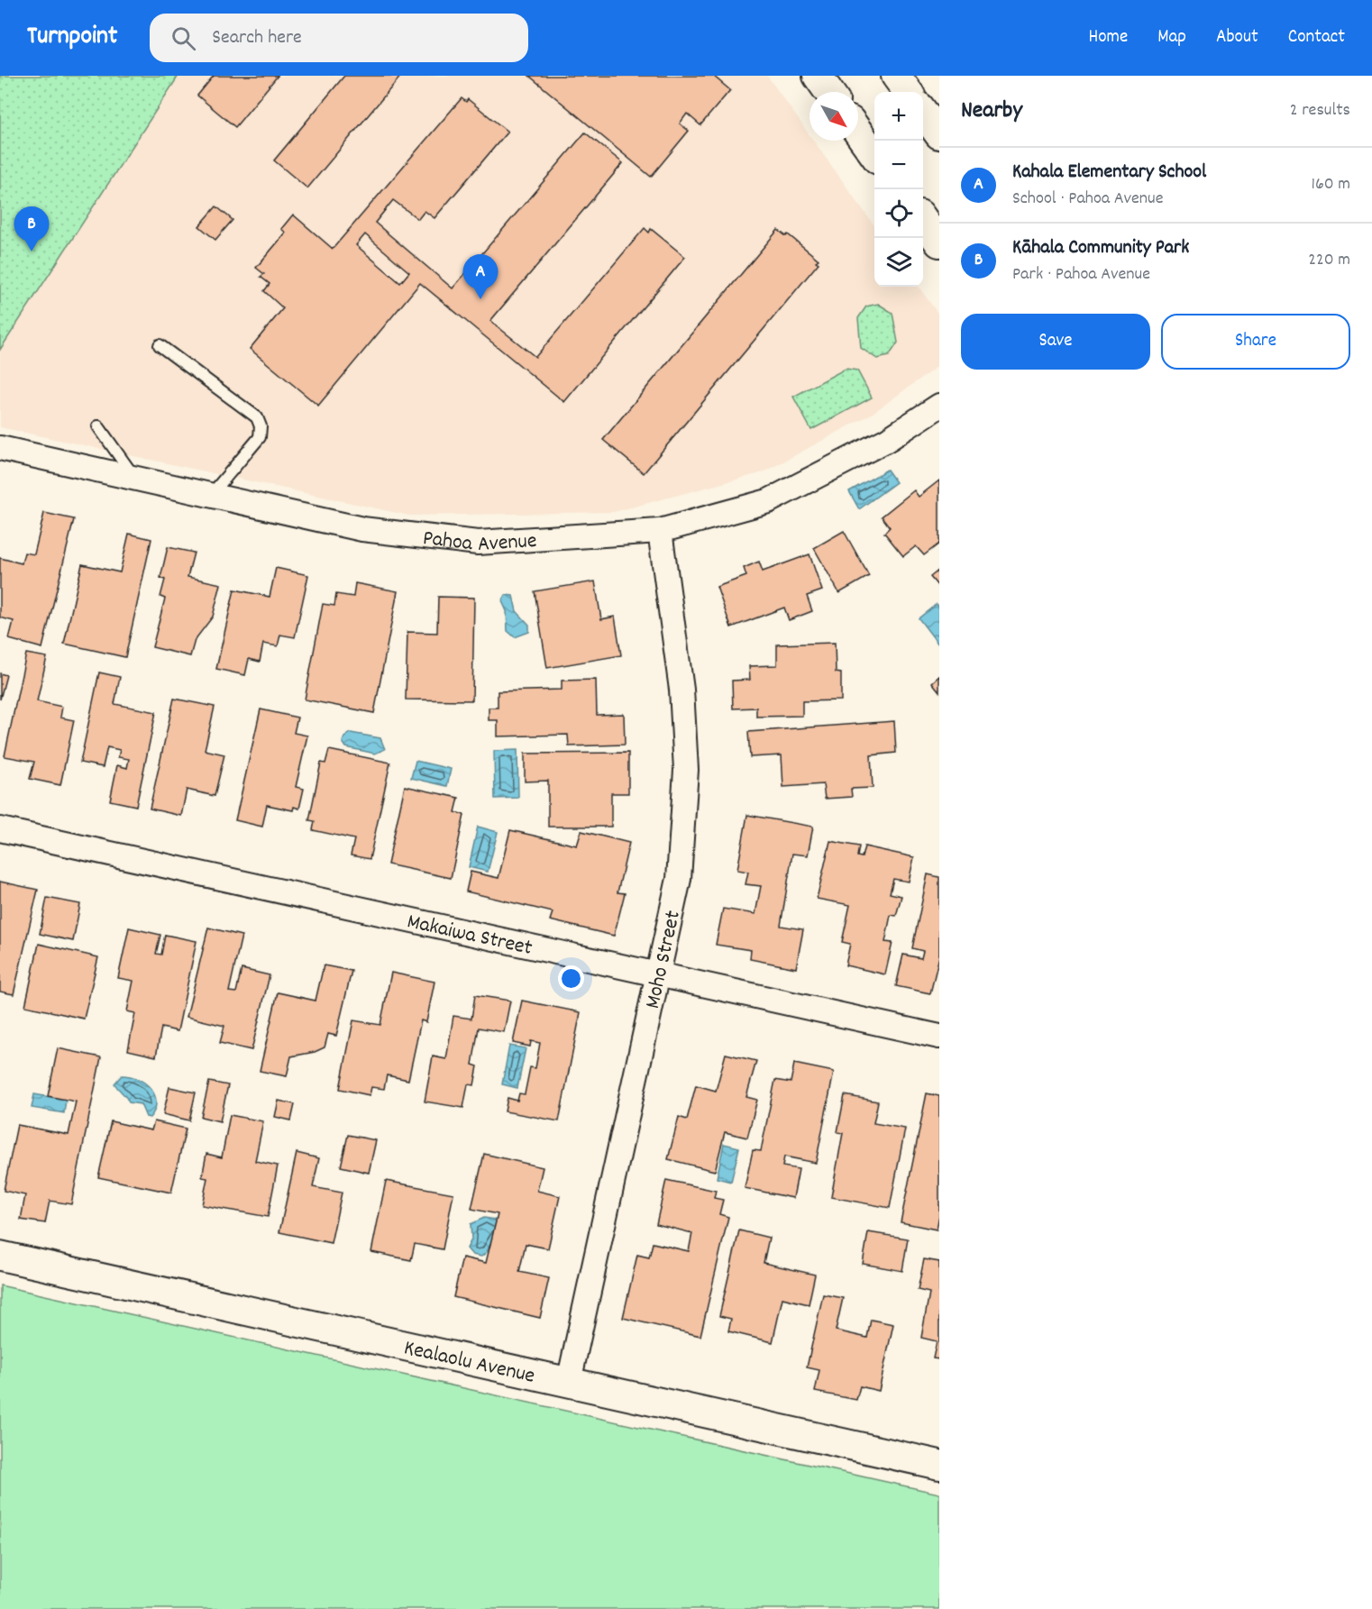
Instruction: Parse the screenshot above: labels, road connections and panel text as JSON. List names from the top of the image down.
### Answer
{
  "streets": {
    "street": [
      "Pahoa Avenue",
      "Makaiwa Street",
      "Moho Street",
      "Kealaolu Avenue"
    ]
  },
  "crossings": [
    ["Pahoa Avenue", "Moho Street"],
    ["Makaiwa Street", "Moho Street"],
    ["Moho Street", "Kealaolu Avenue"]
  ],
  "north": "bottom right",
  "page": {
    "header": "Turnpoint",
    "search": "Search here",
    "nav": [
      "Home",
      "Map",
      "About",
      "Contact"
    ],
    "heading": ["Nearby", "2 results"],
    "map_buttons": ["+", "−"],
    "list": [
      {
        "mark": "A",
        "name": "Kahala Elementary School",
        "note": "School · Pahoa Avenue",
        "value": "160 m"
      },
      {
        "mark": "B",
        "name": "Kāhala Community Park",
        "note": "Park · Pahoa Avenue",
        "value": "220 m"
      }
    ],
    "pins": ["B", "A"],
    "buttons": ["Save", "Share"]
  }
}
